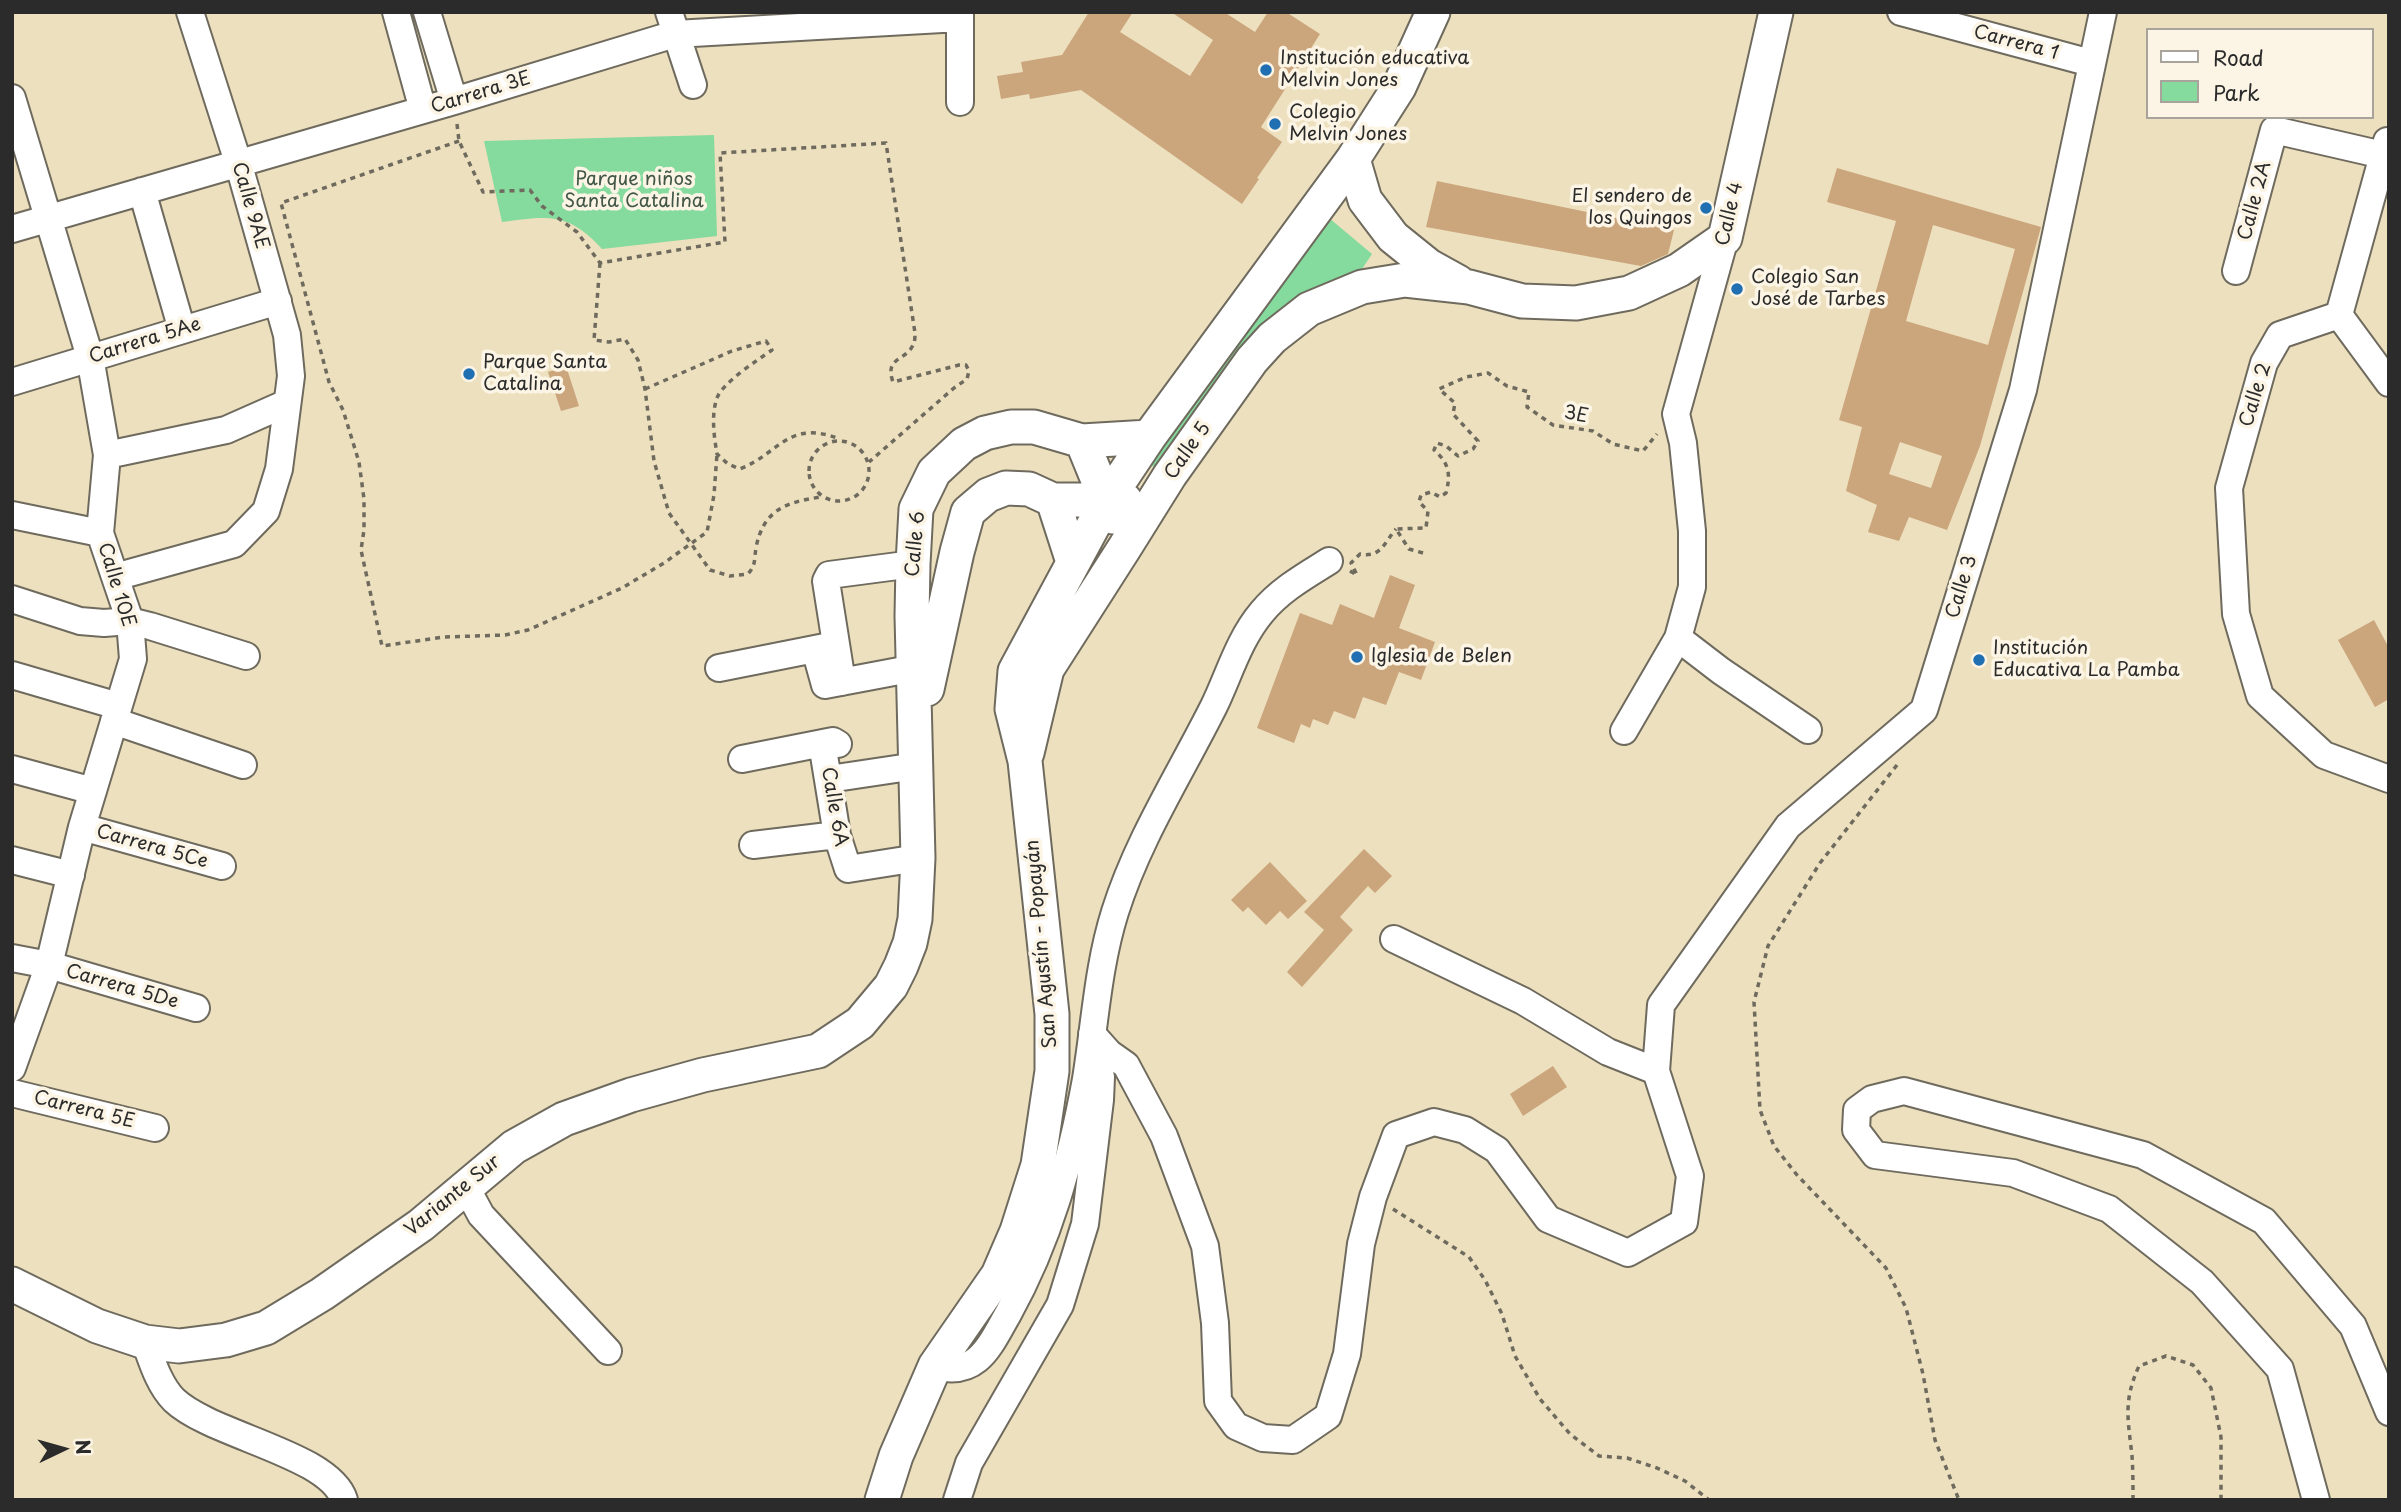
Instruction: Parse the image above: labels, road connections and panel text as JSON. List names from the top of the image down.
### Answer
{
  "streets": {
    "main road": [
      "Calle 4",
      "Calle 5",
      "Calle 6",
      "San Agustín - Popayán",
      "Variante Sur"
    ],
    "street": [
      "Carrera 1",
      "Carrera 3E",
      "Calle 2A",
      "Calle 9AE",
      "Carrera 5Ae",
      "Calle 2",
      "Calle 10E",
      "Calle 3",
      "Calle 6A",
      "Carrera 5Ce",
      "Carrera 5De",
      "Carrera 5E"
    ],
    "path": ["3E"]
  },
  "crossings": [
    ["Carrera 1", "Calle 3"],
    ["Carrera 3E", "Calle 9AE"],
    ["Carrera 3E", "Calle 10E"],
    ["Calle 2A", "Calle 2"],
    ["Calle 9AE", "Carrera 5Ae"],
    ["Calle 9AE", "Calle 10E"],
    ["Calle 4", "3E"],
    ["Carrera 5Ae", "Calle 10E"],
    ["Calle 5", "Calle 6"],
    ["Calle 5", "San Agustín - Popayán"],
    ["Calle 6", "Calle 6A"],
    ["Calle 6", "San Agustín - Popayán"],
    ["Calle 6", "Variante Sur"],
    ["Calle 10E", "Carrera 5Ce"],
    ["Calle 10E", "Carrera 5De"]
  ],
  "parks": ["Parque niños Santa Catalina"],
  "places": [
    "Institución educativa Melvin Jones",
    "Colegio Melvin Jones",
    "El sendero de los Quingos",
    "Colegio San José de Tarbes",
    "Parque Santa Catalina",
    "Iglesia de Belen",
    "Institución Educativa La Pamba"
  ],
  "legend": ["Road", "Park"],
  "north": "right"
}
